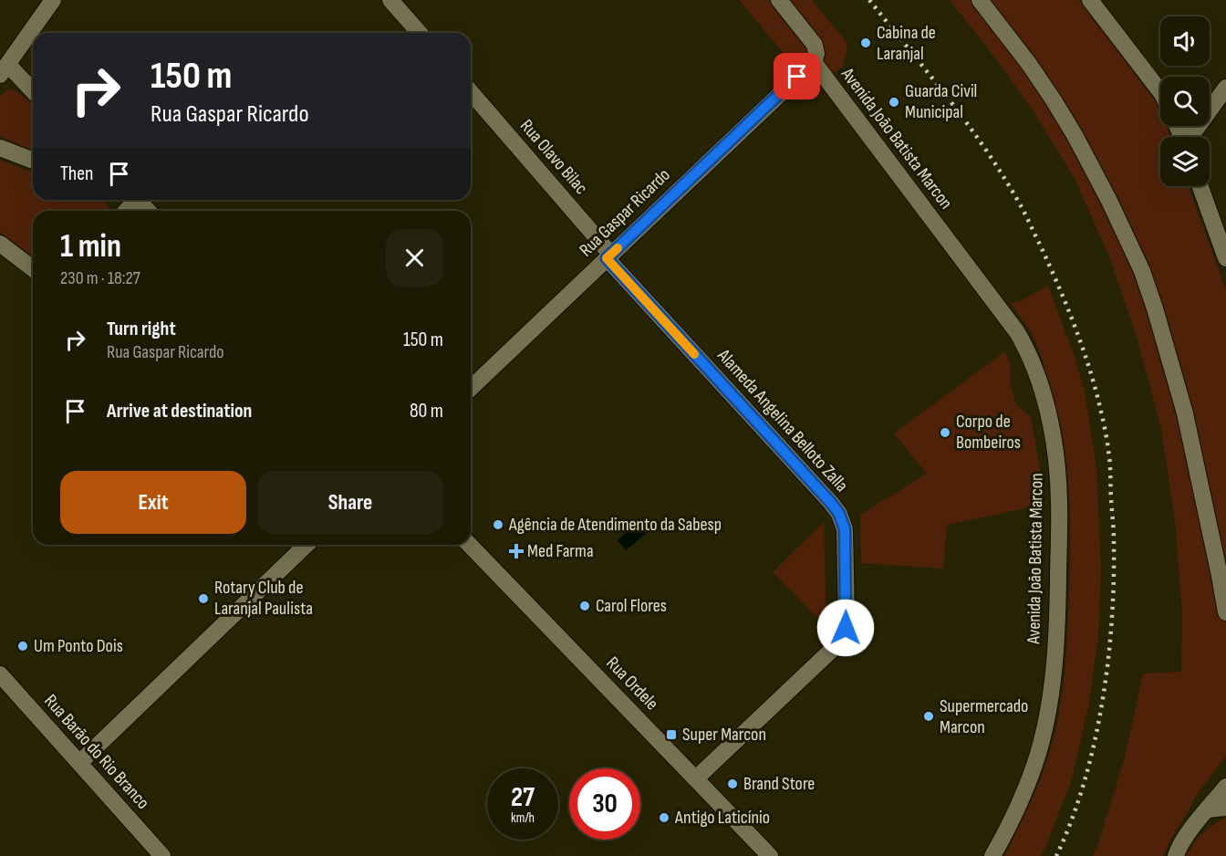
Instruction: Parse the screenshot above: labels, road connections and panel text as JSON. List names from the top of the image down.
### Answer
{
  "streets": {
    "street": [
      "Avenida João Batista Marcon",
      "Rua Olavo Bilac",
      "Rua Gaspar Ricardo",
      "Alameda Angelina Belloto Zalla",
      "Rua Ordele",
      "Rua Barão do Rio Branco"
    ]
  },
  "crossings": [
    ["Avenida João Batista Marcon", "Rua Gaspar Ricardo"],
    ["Rua Olavo Bilac", "Rua Gaspar Ricardo"],
    ["Rua Olavo Bilac", "Alameda Angelina Belloto Zalla"],
    ["Rua Gaspar Ricardo", "Alameda Angelina Belloto Zalla"],
    ["Alameda Angelina Belloto Zalla", "Rua Ordele"]
  ],
  "places": {
    "other": [
      "Cabina de Laranjal",
      "Guarda Civil Municipal",
      "Corpo de Bombeiros",
      "Agência de Atendimento da Sabesp",
      "Rotary Club de Laranjal Paulista",
      "Carol Flores",
      "Um Ponto Dois",
      "Supermercado Marcon",
      "Brand Store",
      "Antigo Laticínio"
    ],
    "health": ["Med Farma"],
    "transit": ["Super Marcon"]
  },
  "page": {
    "turn": ["150 m", "Rua Gaspar Ricardo"],
    "then": "Then",
    "heading": ["1 min", "230 m · 18:27"],
    "list": [
      {
        "name": "Turn right",
        "note": "Rua Gaspar Ricardo",
        "value": "150 m"
      },
      {
        "name": "Arrive at destination",
        "value": "80 m"
      }
    ],
    "buttons": ["Exit", "Share"],
    "speed": "27 km/h",
    "limit": "30"
  }
}
